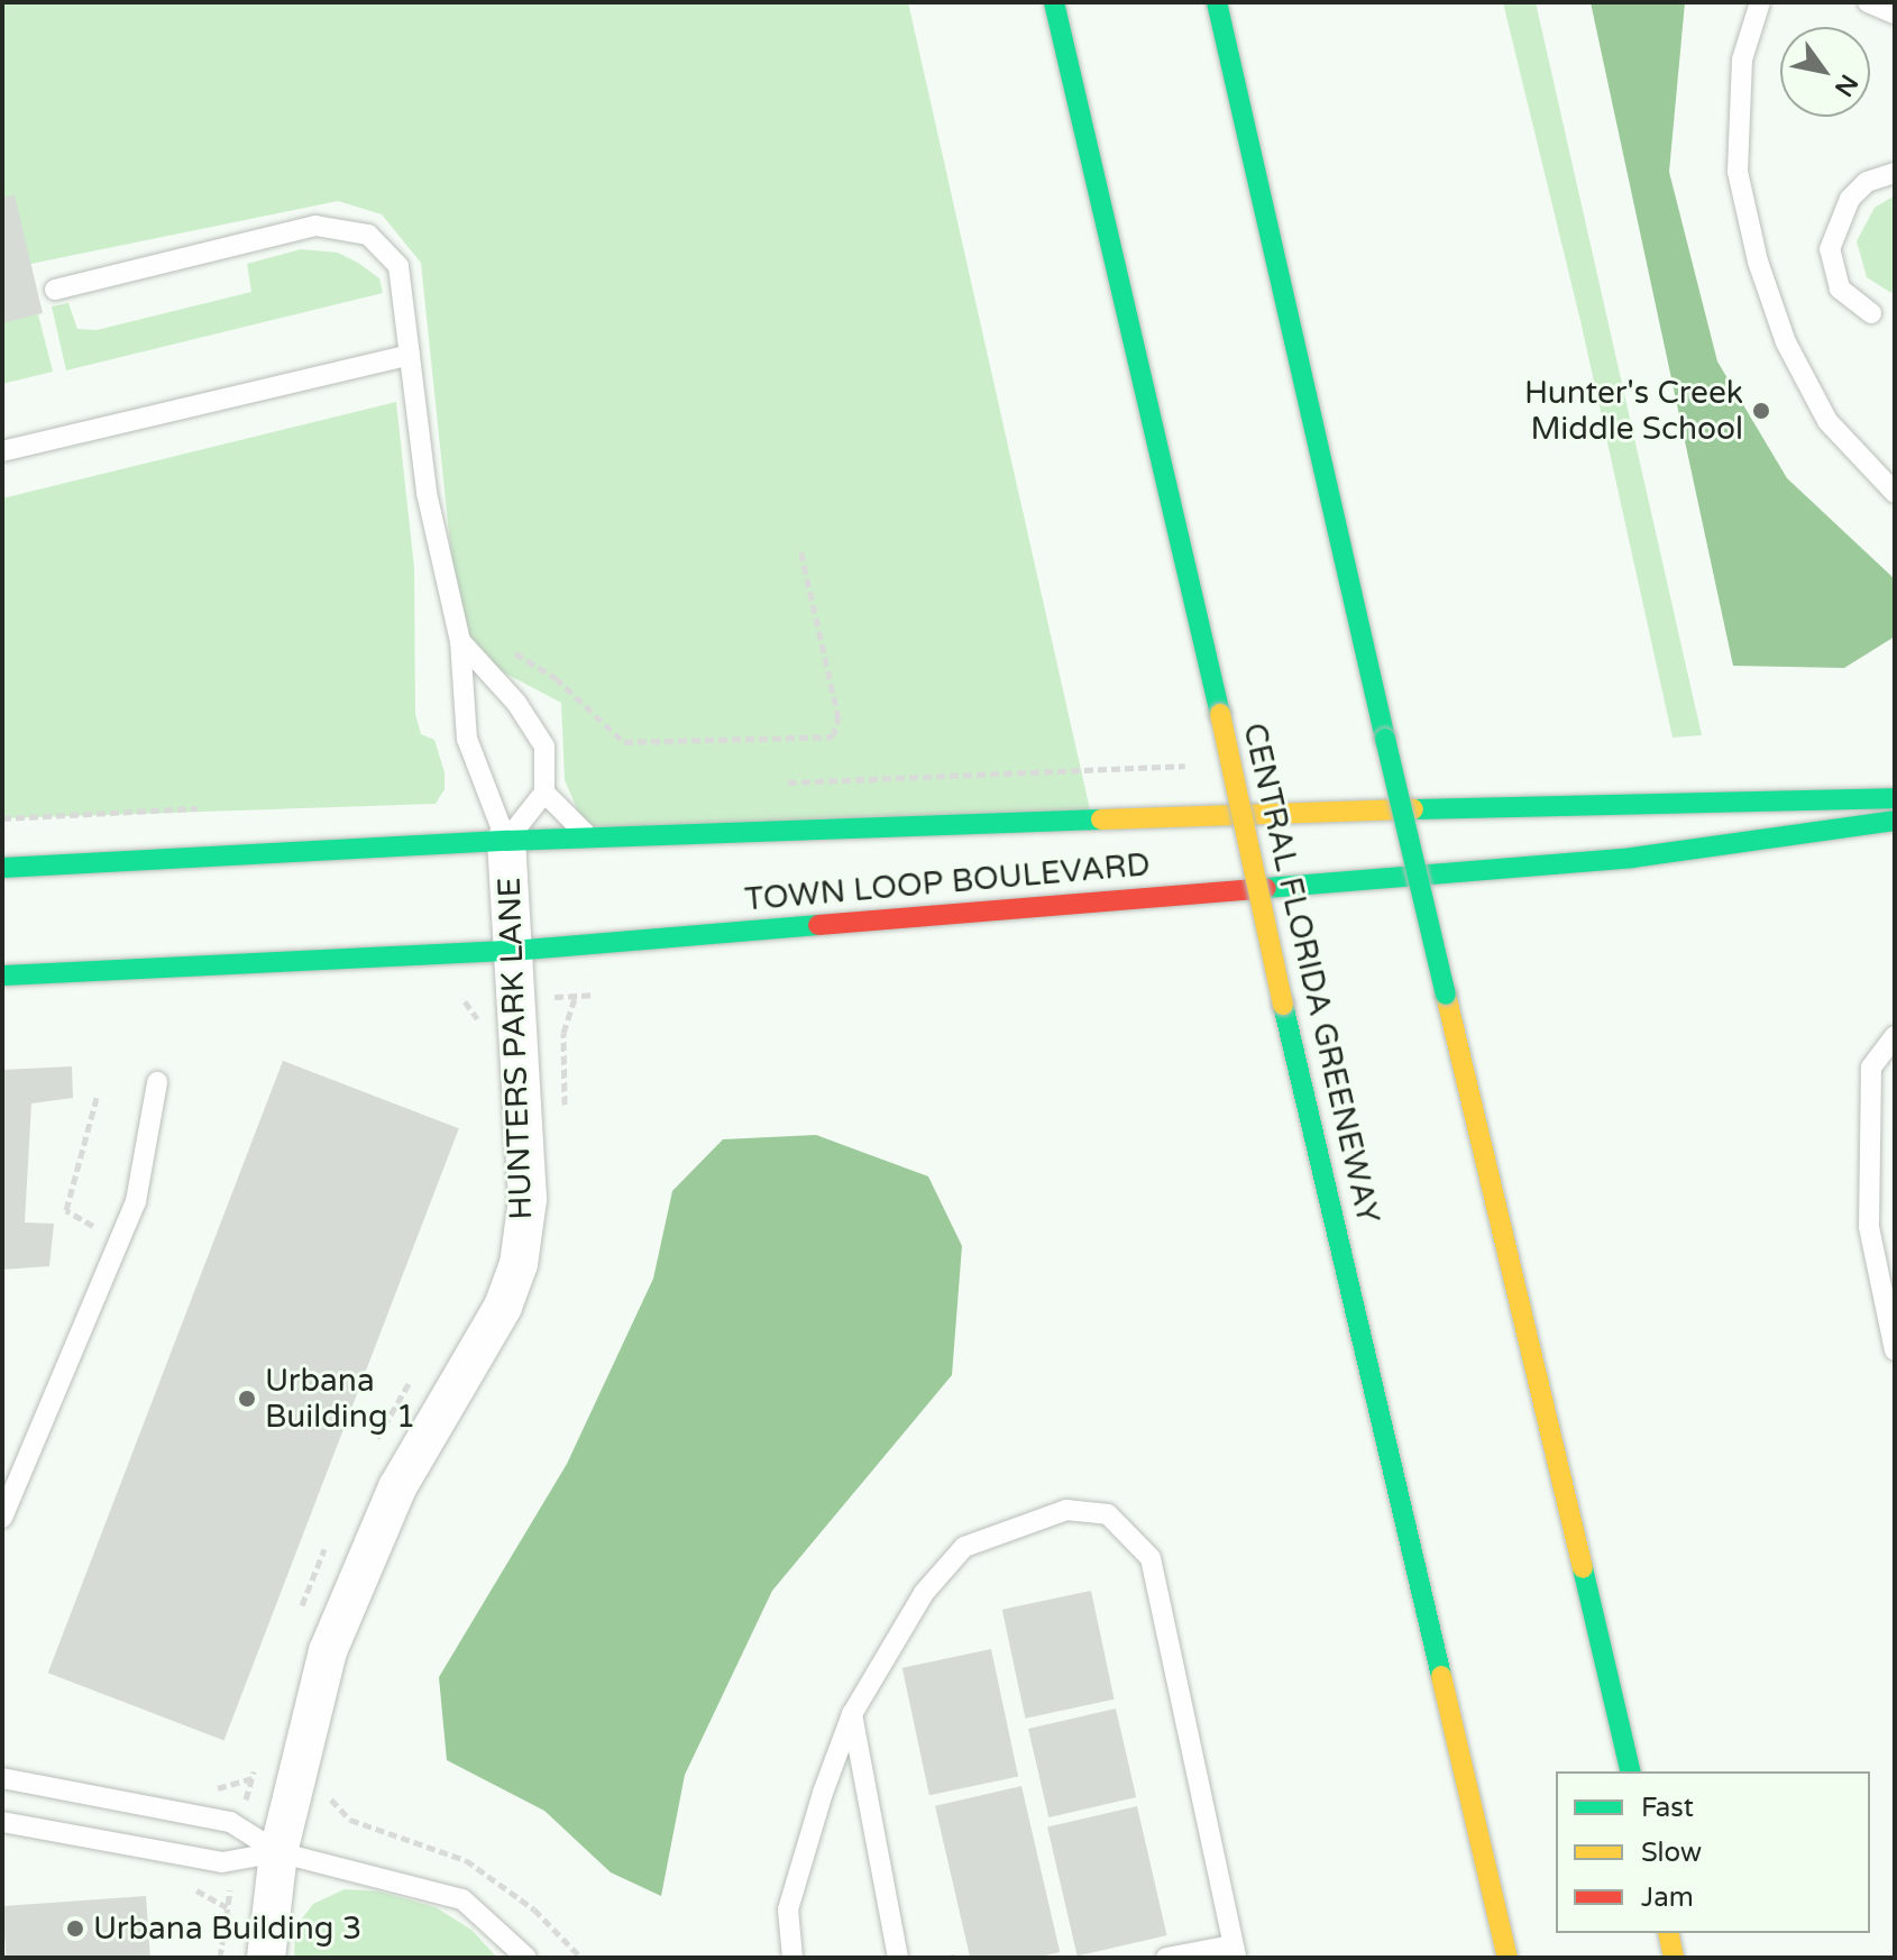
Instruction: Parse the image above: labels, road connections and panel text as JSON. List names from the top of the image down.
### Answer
{
  "streets": {
    "main road": ["TOWN LOOP BOULEVARD", "CENTRAL FLORIDA GREENEWAY"],
    "street": ["HUNTERS PARK LANE"]
  },
  "crossings": [
    ["TOWN LOOP BOULEVARD", "HUNTERS PARK LANE"]
  ],
  "places": ["Hunter's Creek Middle School", "Urbana Building 1", "Urbana Building 3"],
  "legend": ["Fast", "Slow", "Jam"],
  "north": "bottom right"
}
